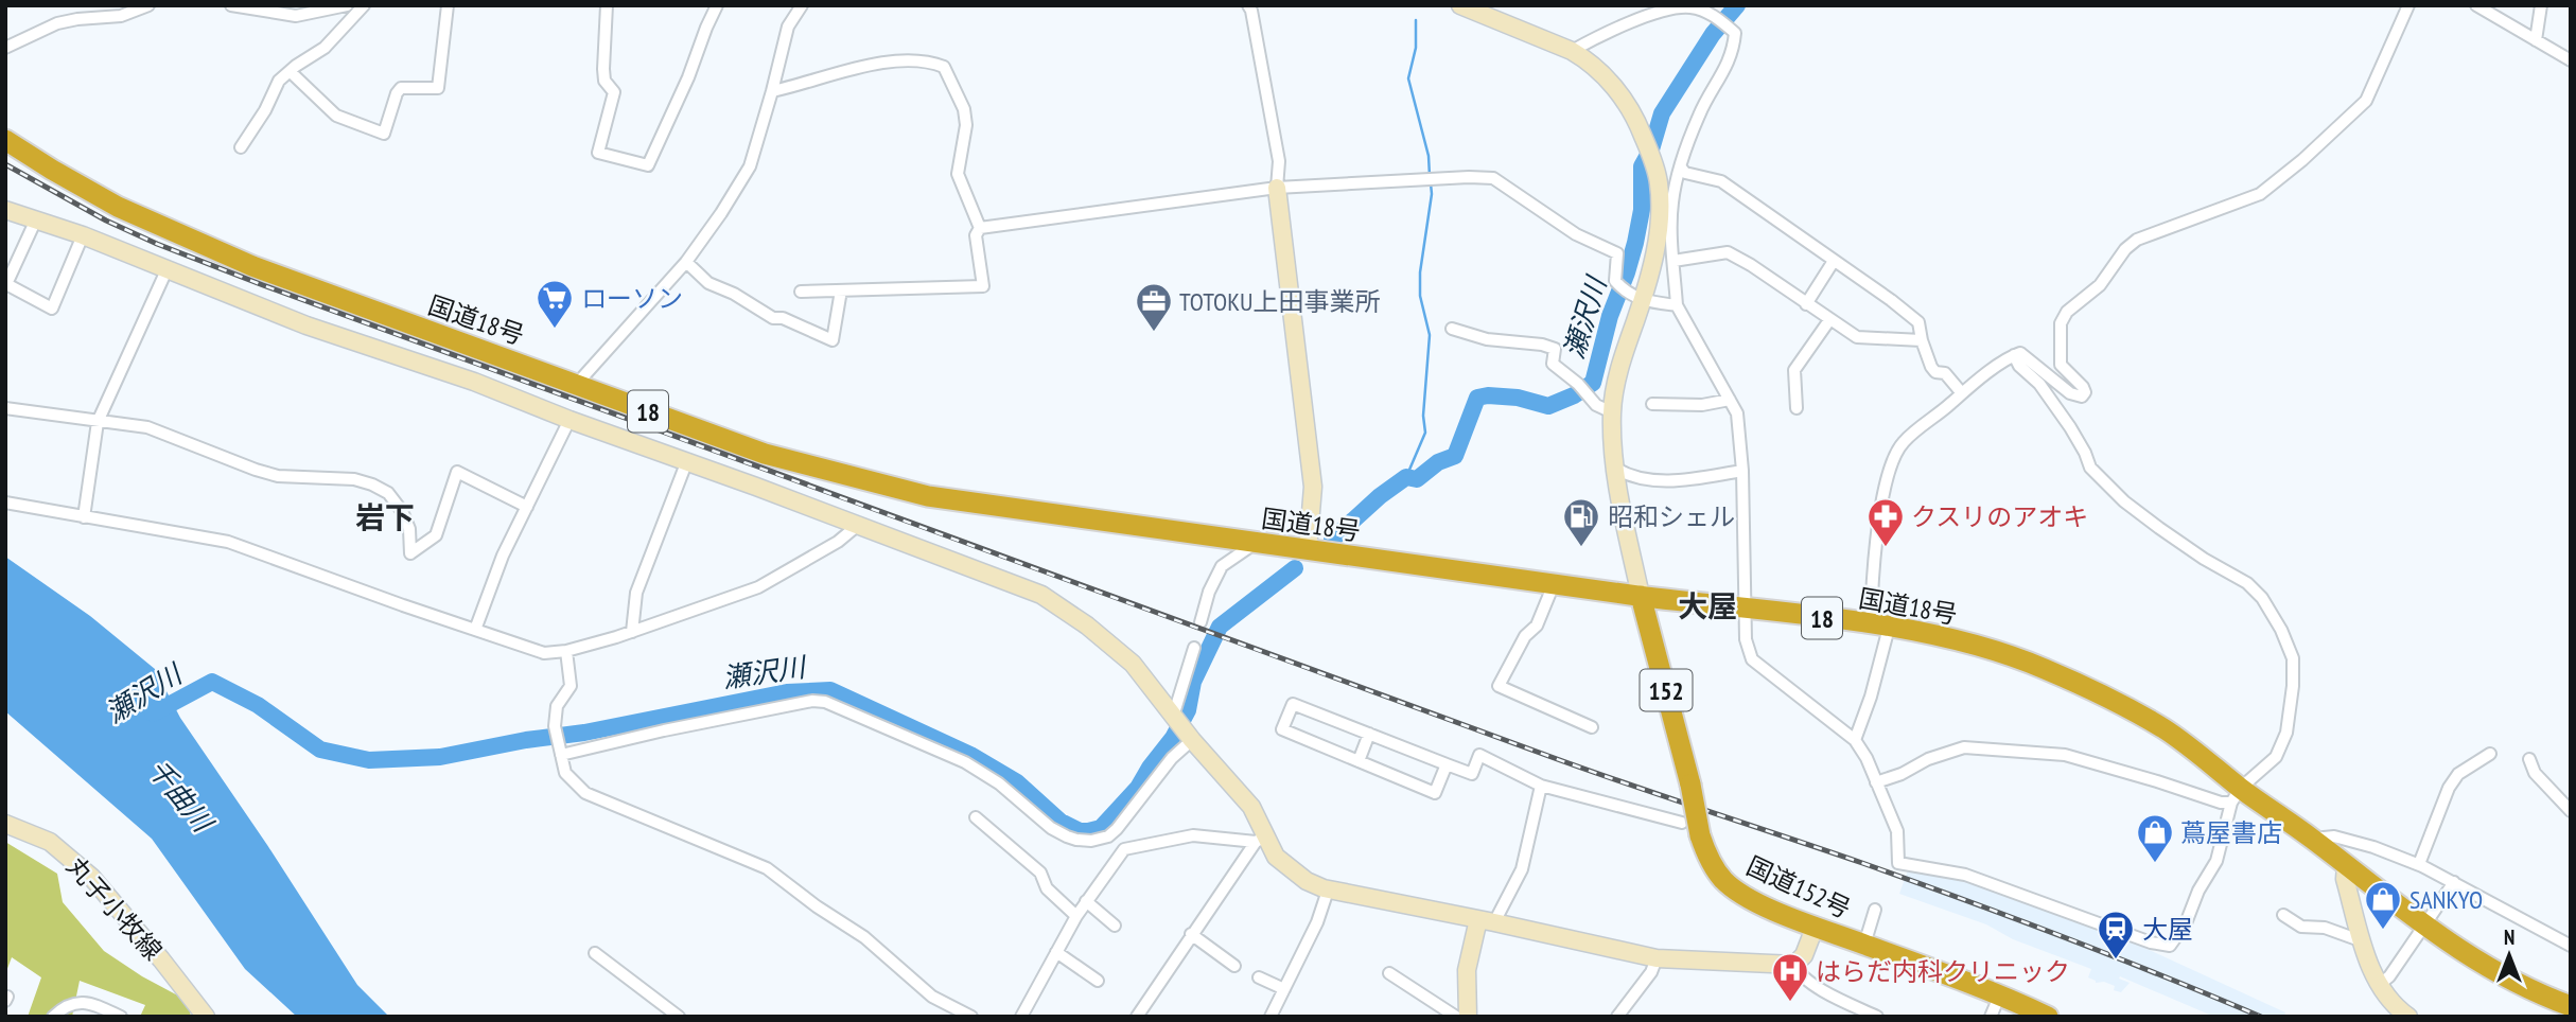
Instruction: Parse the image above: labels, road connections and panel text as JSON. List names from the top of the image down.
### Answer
{
  "streets": {
    "highway": [
      "国道18号",
      "18",
      "152",
      "国道152号"
    ],
    "street": ["丸子小牧線"]
  },
  "crossings": [
    ["国道18号", "国道152号"]
  ],
  "districts": ["岩下", "大屋"],
  "water": ["瀬沢川", "千曲川"],
  "places": {
    "supermarket": ["ローソン"],
    "office": ["TOTOKU上田事業所"],
    "fuel station": ["昭和シェル"],
    "pharmacy": ["クスリのアオキ"],
    "shop": ["蔦屋書店", "SANKYO"],
    "station": ["大屋"],
    "hospital": ["はらだ内科クリニック"]
  },
  "north": "top"
}
